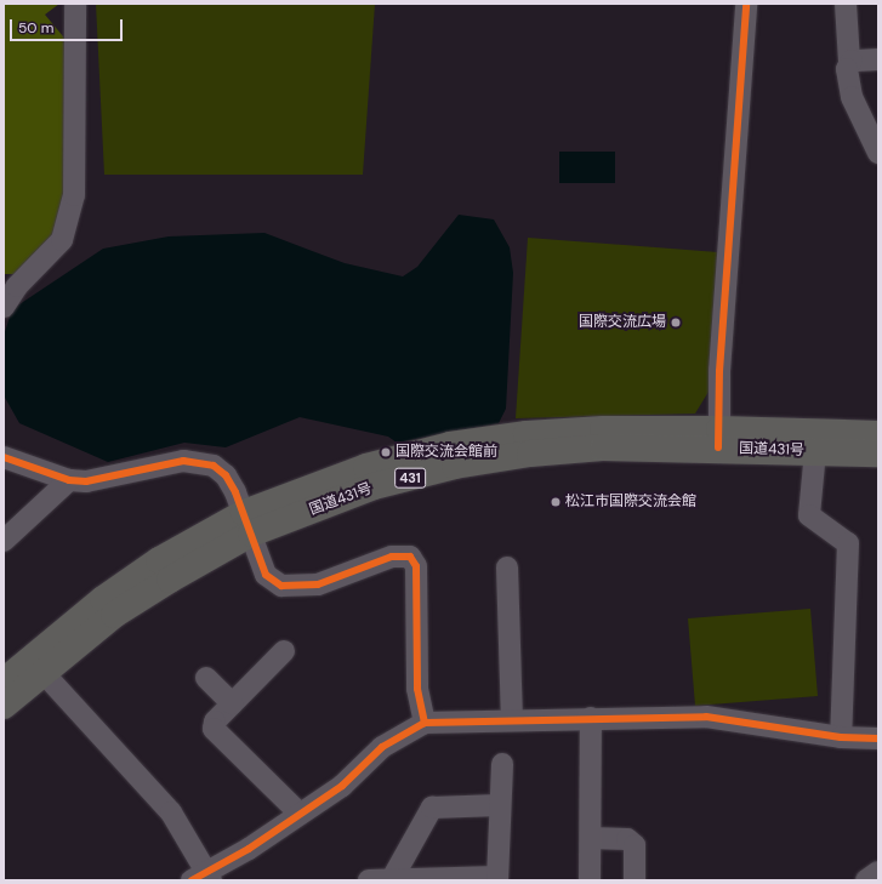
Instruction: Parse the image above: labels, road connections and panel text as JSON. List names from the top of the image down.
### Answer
{
  "streets": {
    "highway": ["国道431号", "431"]
  },
  "places": ["国際交流広場", "国際交流会館前", "松江市国際交流会館"],
  "scale_bar": "50 m"
}
